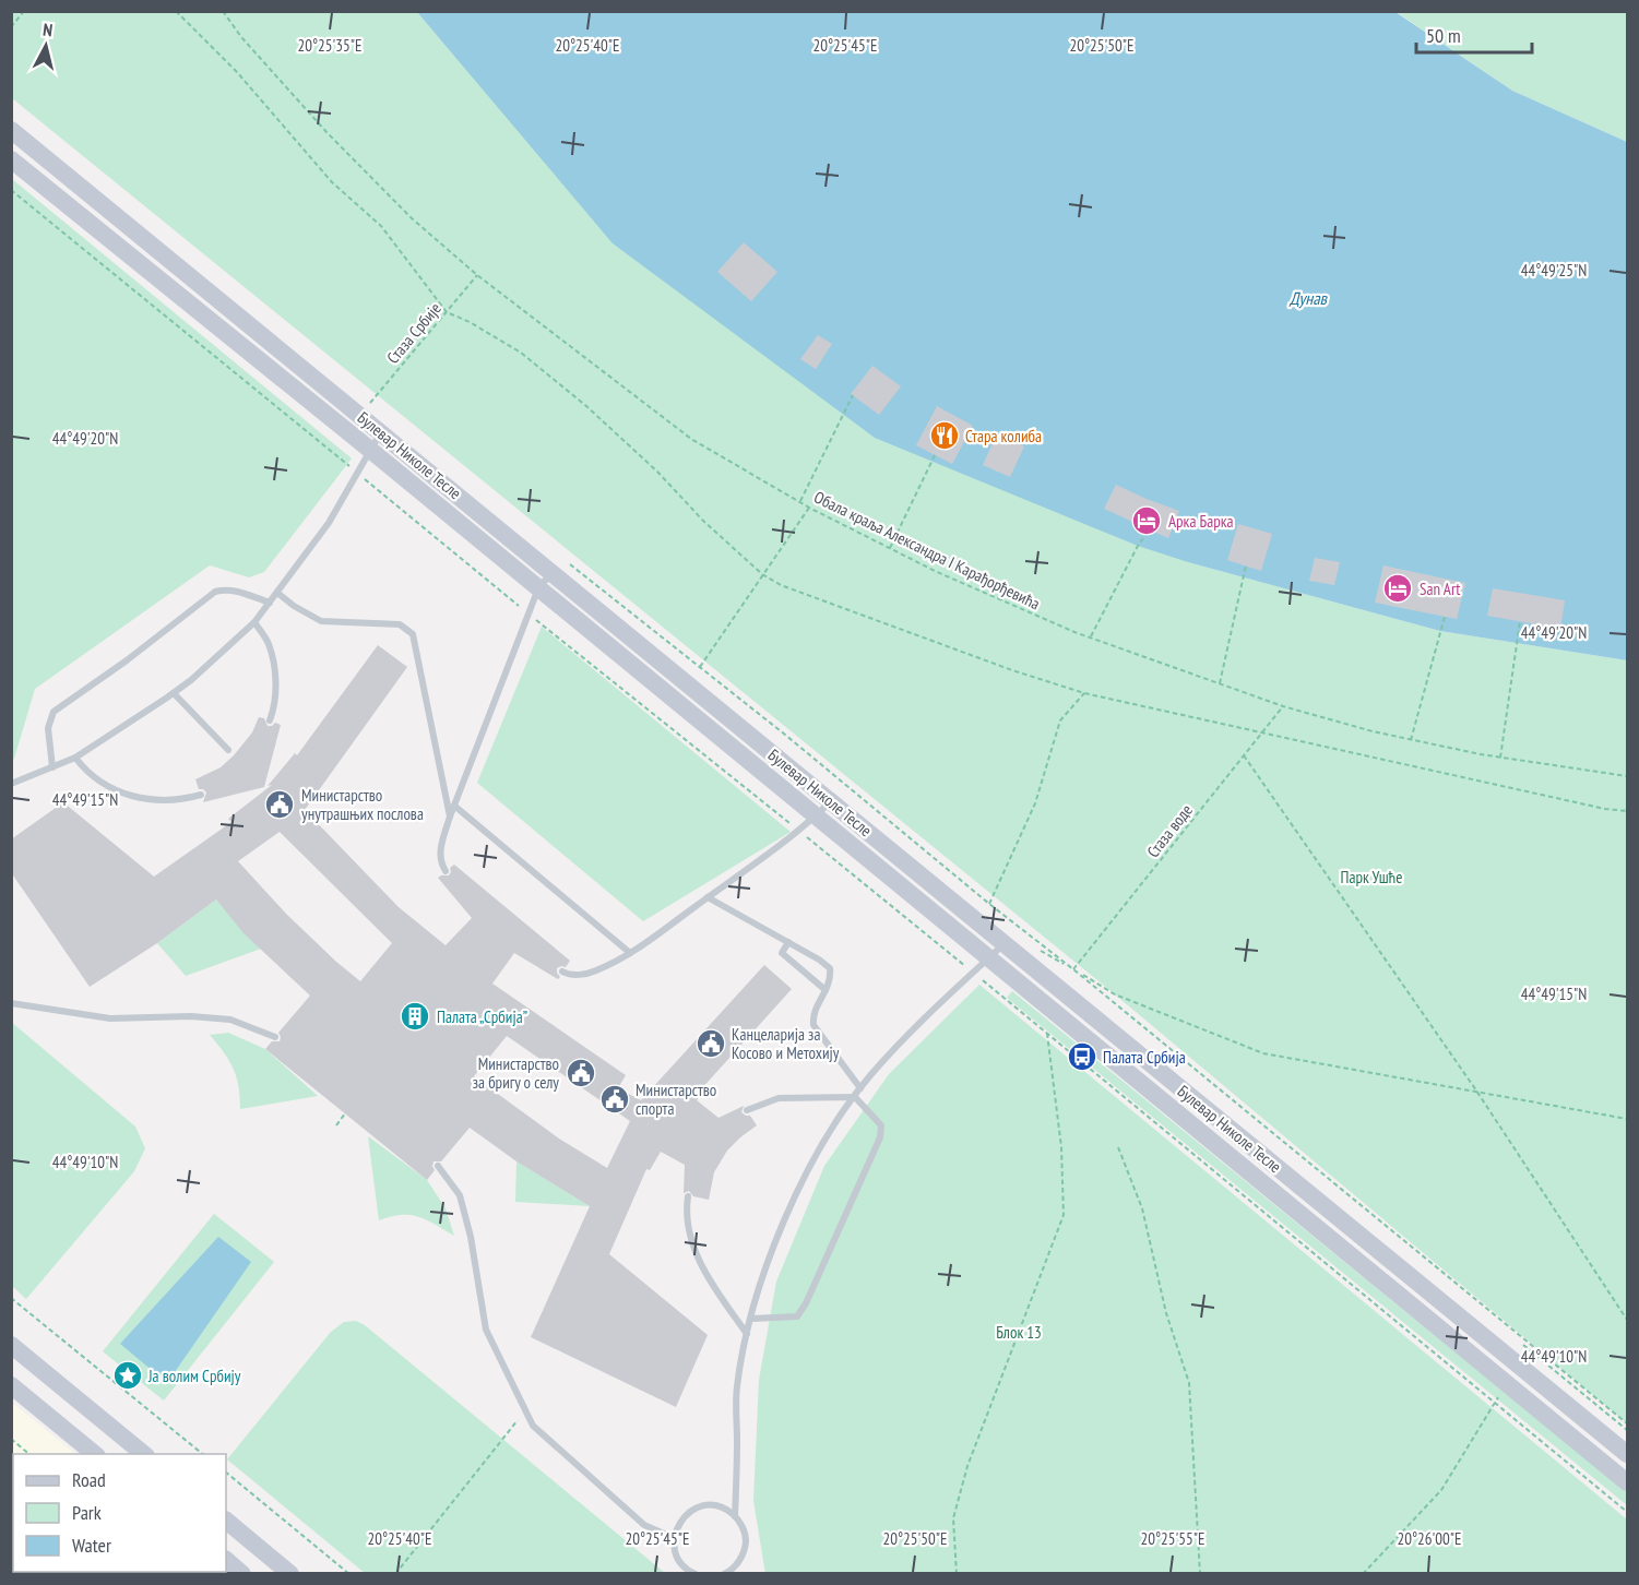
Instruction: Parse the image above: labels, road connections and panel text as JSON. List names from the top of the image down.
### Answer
{
  "streets": {
    "main road": ["Булевар Николе Тесле"],
    "path": ["Стаза Србије", "Обала краља Александра I Карађорђевића", "Стаза воде"]
  },
  "crossings": [
    ["Стаза Србије", "Обала краља Александра I Карађорђевића"],
    ["Обала краља Александра I Карађорђевића", "Стаза воде"]
  ],
  "water": ["Дунав"],
  "parks": ["Парк Ушће", "Блок 13"],
  "places": {
    "restaurant": ["Стара колиба"],
    "hotel": ["Арка Барка", "San Art"],
    "public building": [
      "Министарство унутрашњих послова",
      "Канцеларија за Косово и Метохију",
      "Министарство за бригу о селу",
      "Министарство спорта"
    ],
    "building": ["Палата „Србија”"],
    "bus stop": ["Палата Србија"],
    "place": ["Ја волим Србију"]
  },
  "legend": ["Road", "Park", "Water"],
  "scale_bar": "50 m",
  "north": "top",
  "coordinates": [
    "20°25'35\"E",
    "20°25'40\"E",
    "20°25'45\"E",
    "20°25'50\"E",
    "44°49'25\"N",
    "44°49'20\"N",
    "44°49'15\"N",
    "44°49'10\"N",
    "20°25'55\"E",
    "20°26'00\"E"
  ]
}
